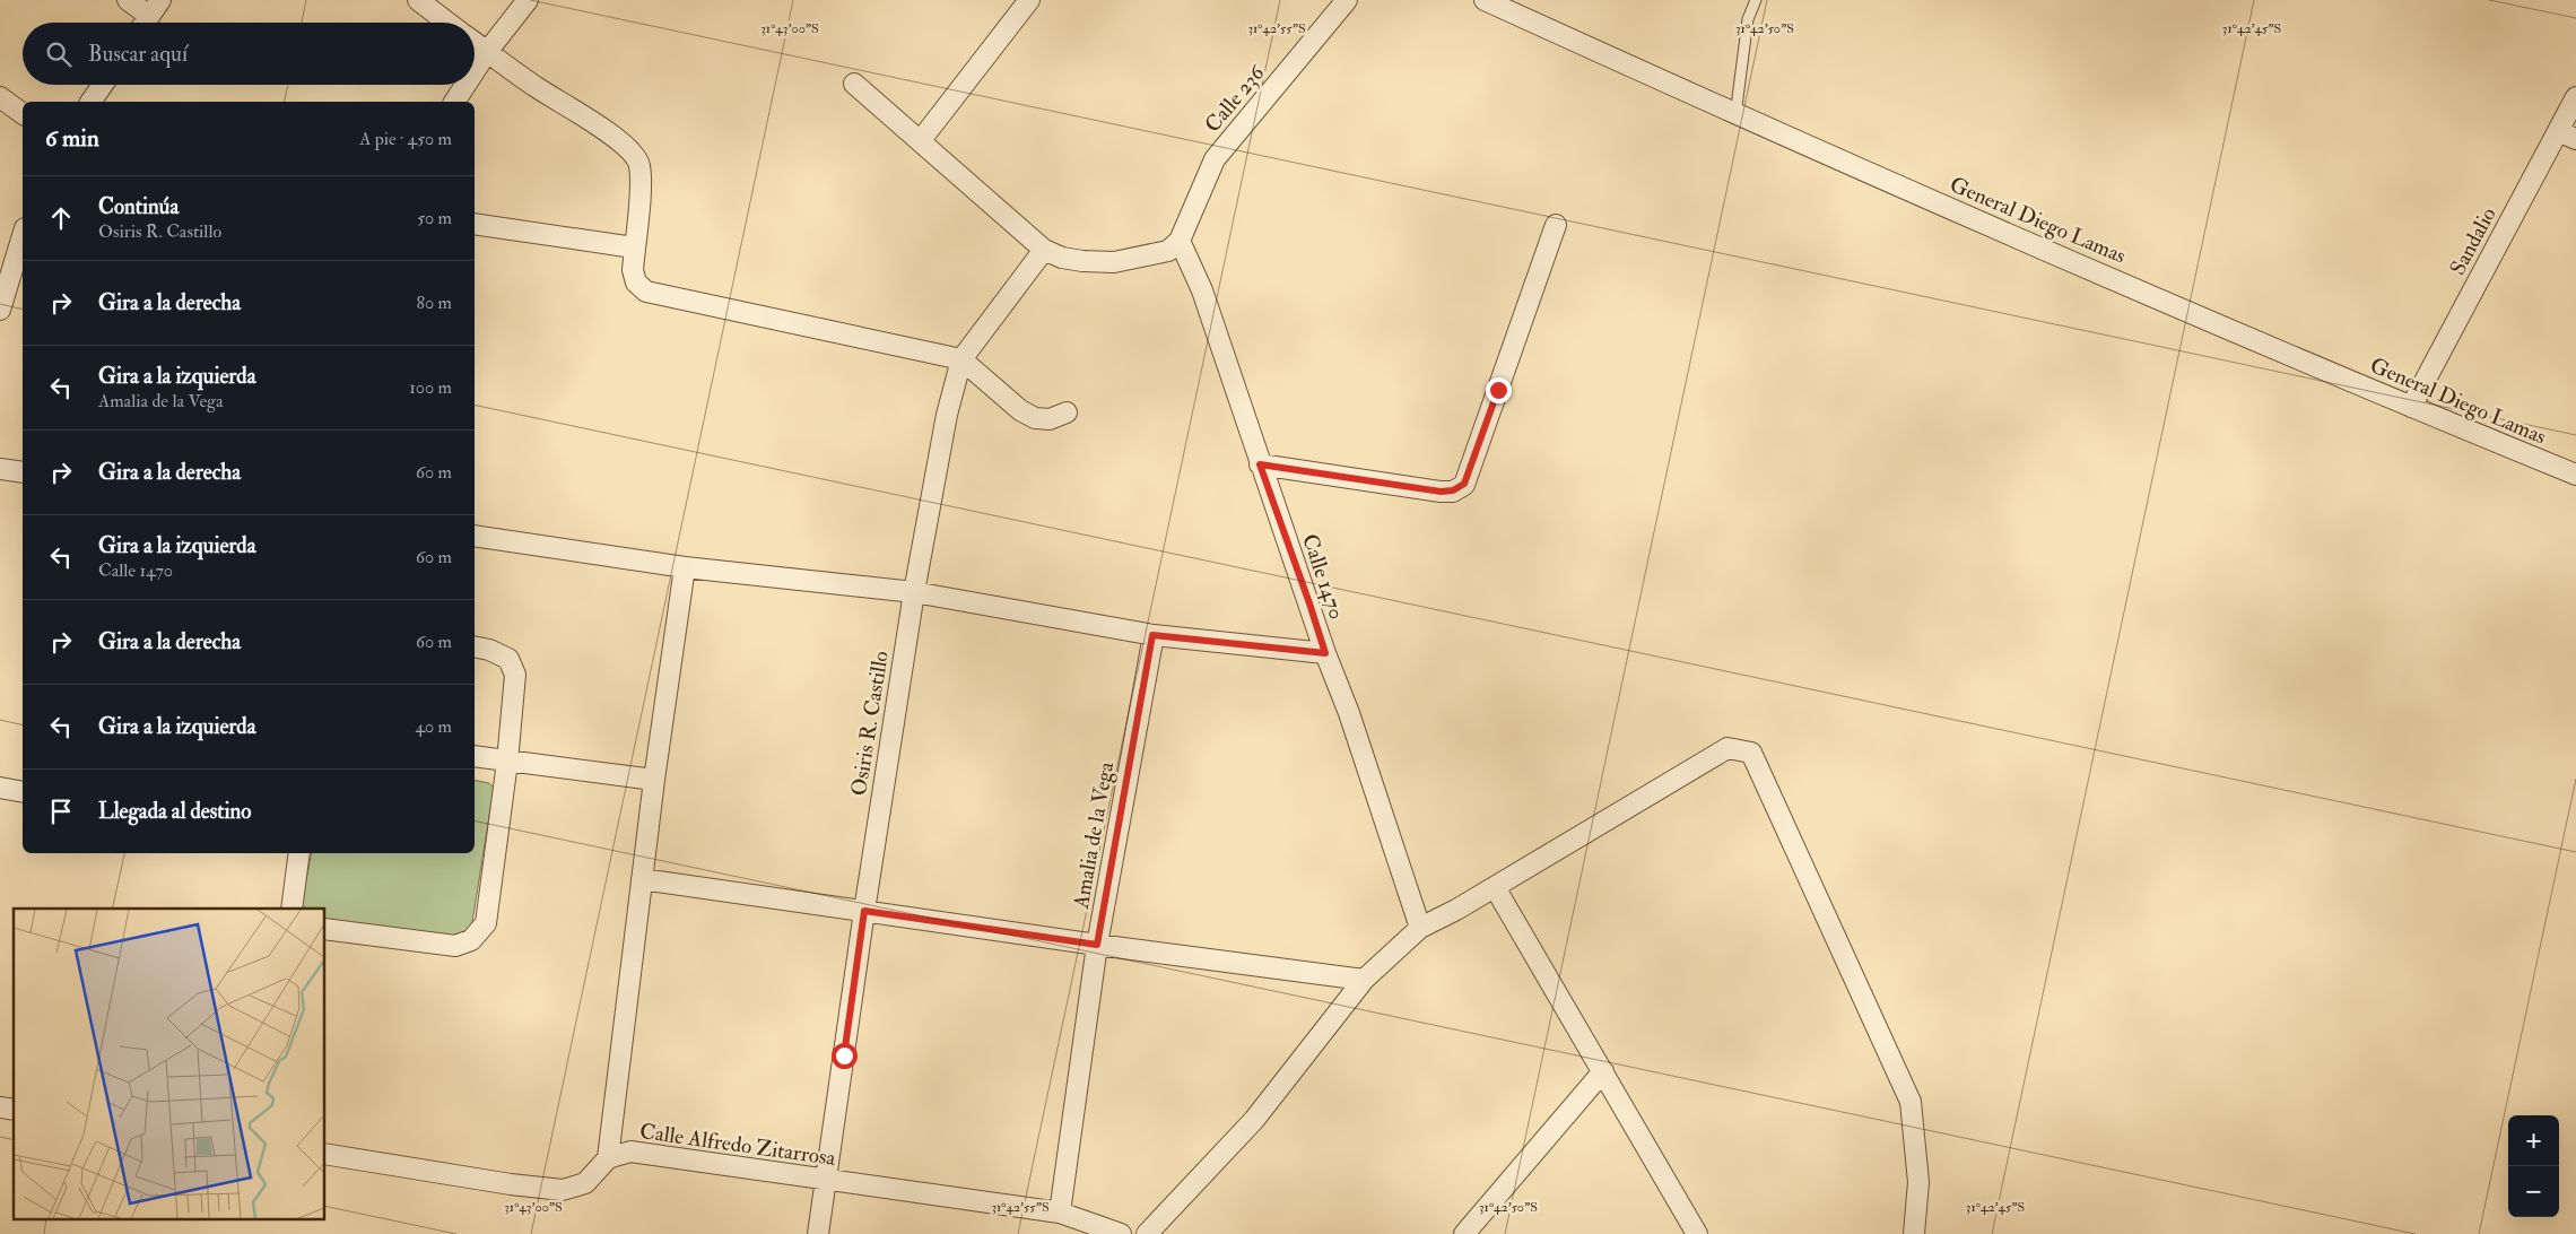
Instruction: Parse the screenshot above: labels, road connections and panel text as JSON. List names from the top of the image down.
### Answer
{
  "streets": {
    "street": [
      "Calle 236",
      "General Diego Lamas",
      "Sandalio",
      "Calle 1470",
      "Osiris R. Castillo",
      "Amalia de la Vega",
      "Calle Alfredo Zitarrosa"
    ]
  },
  "crossings": [
    ["Calle 236", "Calle 1470"],
    ["General Diego Lamas", "Sandalio"],
    ["Osiris R. Castillo", "Calle Alfredo Zitarrosa"],
    ["Amalia de la Vega", "Calle Alfredo Zitarrosa"]
  ],
  "page": {
    "search": "Buscar aquí",
    "heading": ["6 min", "A pie · 450 m"],
    "list": [
      ["Continúa", "Osiris R. Castillo", "50 m"],
      ["Gira a la derecha", "80 m"],
      ["Gira a la izquierda", "Amalia de la Vega", "100 m"],
      ["Gira a la derecha", "60 m"],
      ["Gira a la izquierda", "Calle 1470", "60 m"],
      ["Gira a la derecha", "60 m"],
      ["Gira a la izquierda", "40 m"],
      "Llegada al destino"
    ],
    "map_buttons": ["+", "−"]
  },
  "coordinates": [
    "31°43'00\"S",
    "31°42'55\"S",
    "31°42'50\"S",
    "31°42'45\"S"
  ]
}
